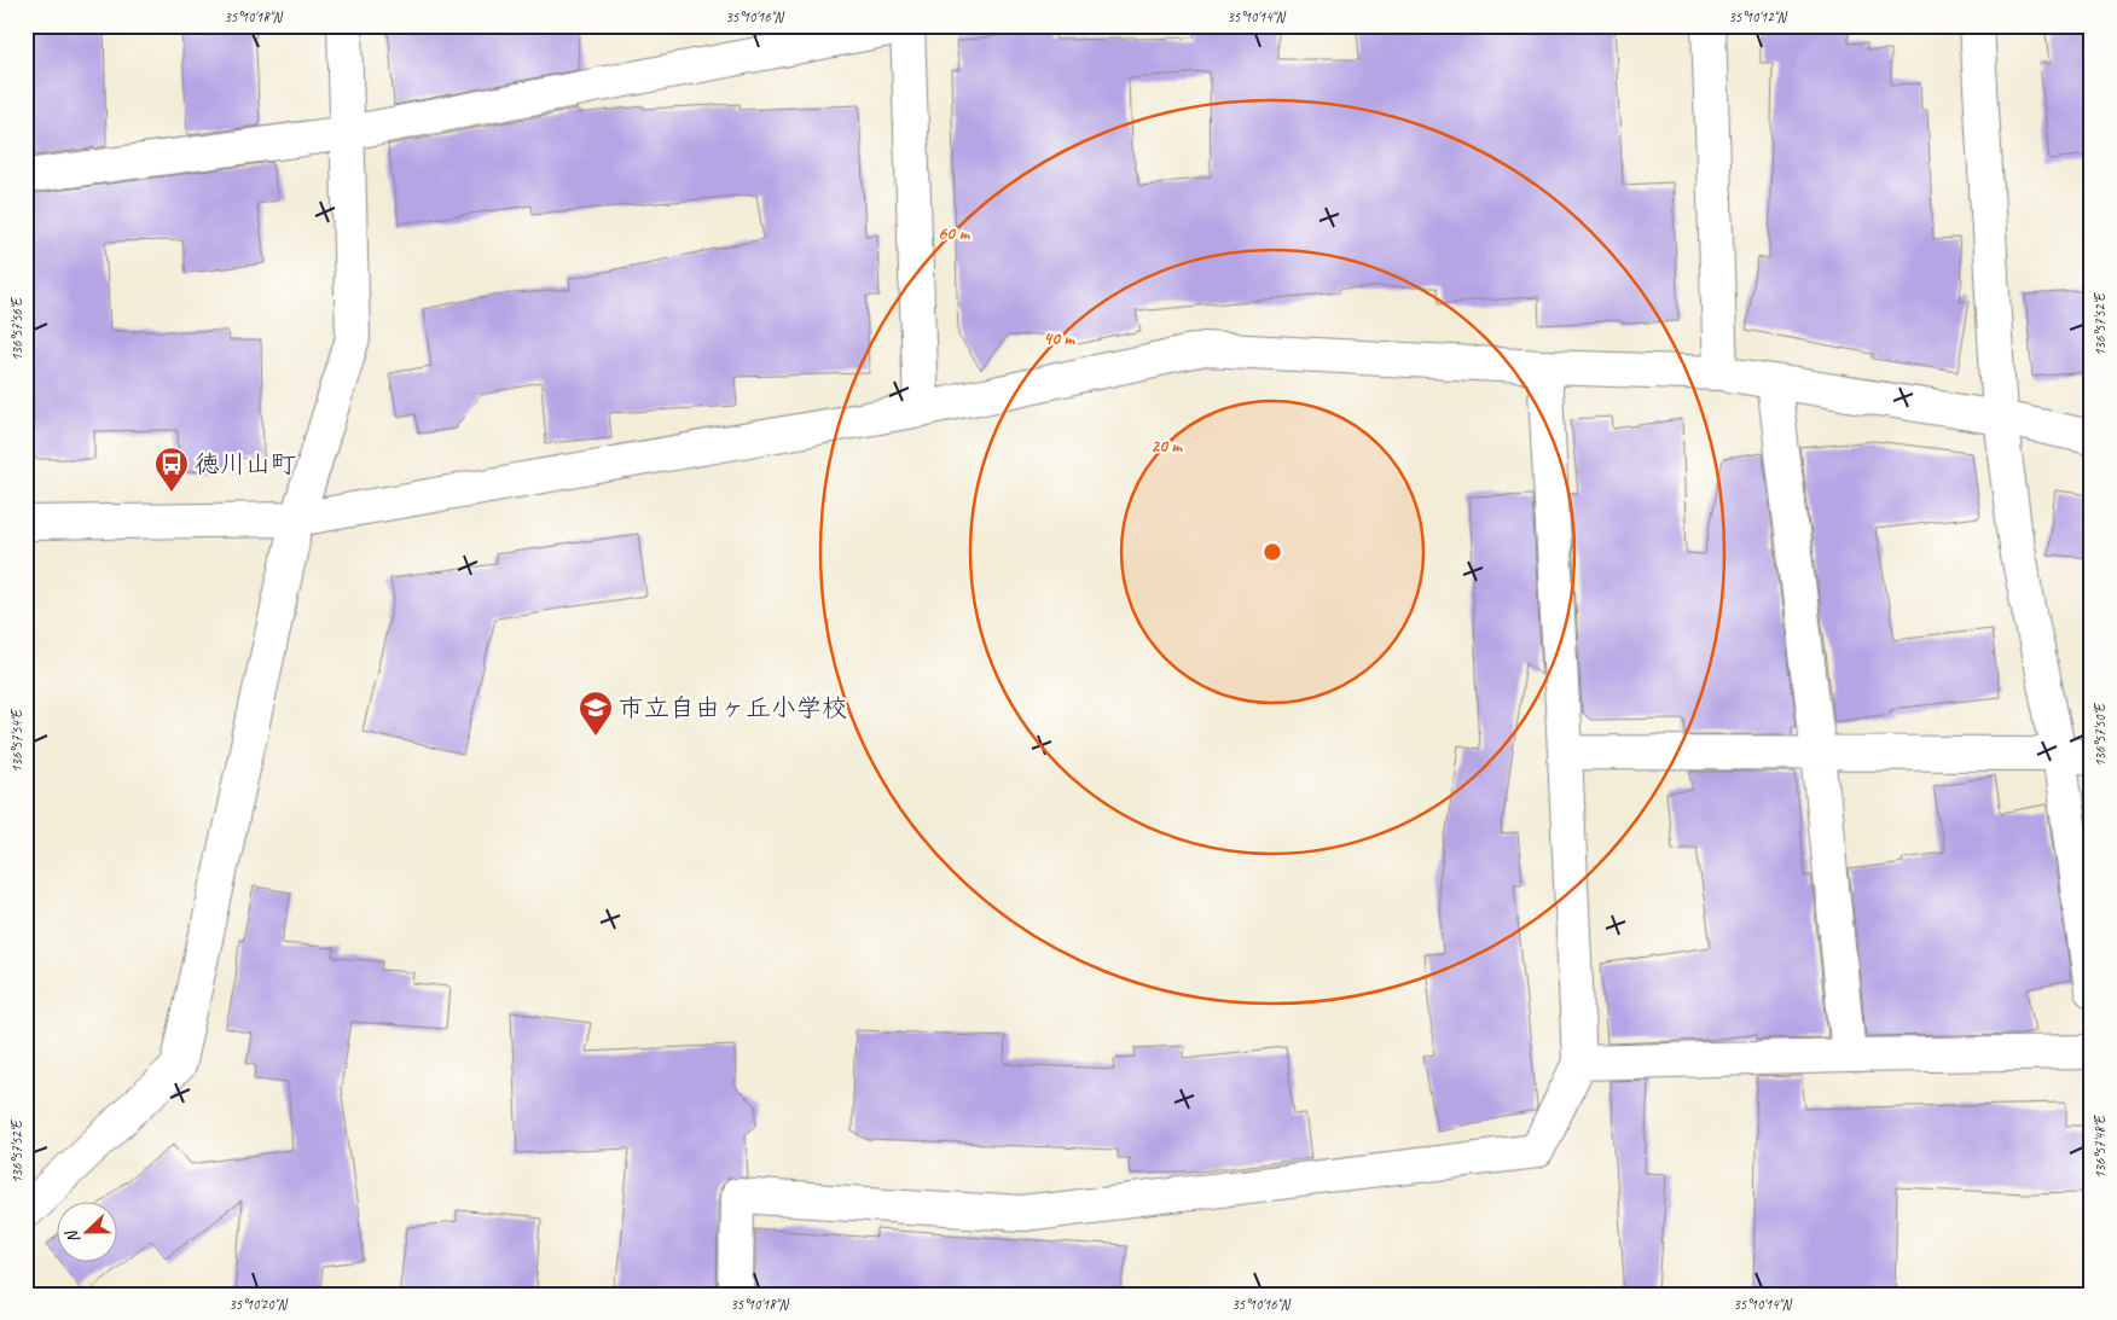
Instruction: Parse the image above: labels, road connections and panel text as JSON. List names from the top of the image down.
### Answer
{
  "places": {
    "bus stop": ["徳川山町"],
    "school or university": ["市立自由ヶ丘小学校"]
  },
  "north": "left",
  "coordinates": [
    "35°10'18\"N",
    "35°10'16\"N",
    "35°10'14\"N",
    "35°10'12\"N",
    "136°57'52\"E",
    "136°57'56\"E",
    "136°57'50\"E",
    "136°57'54\"E",
    "136°57'48\"E",
    "35°10'20\"N"
  ],
  "rings": ["60 m", "40 m", "20 m"]
}
